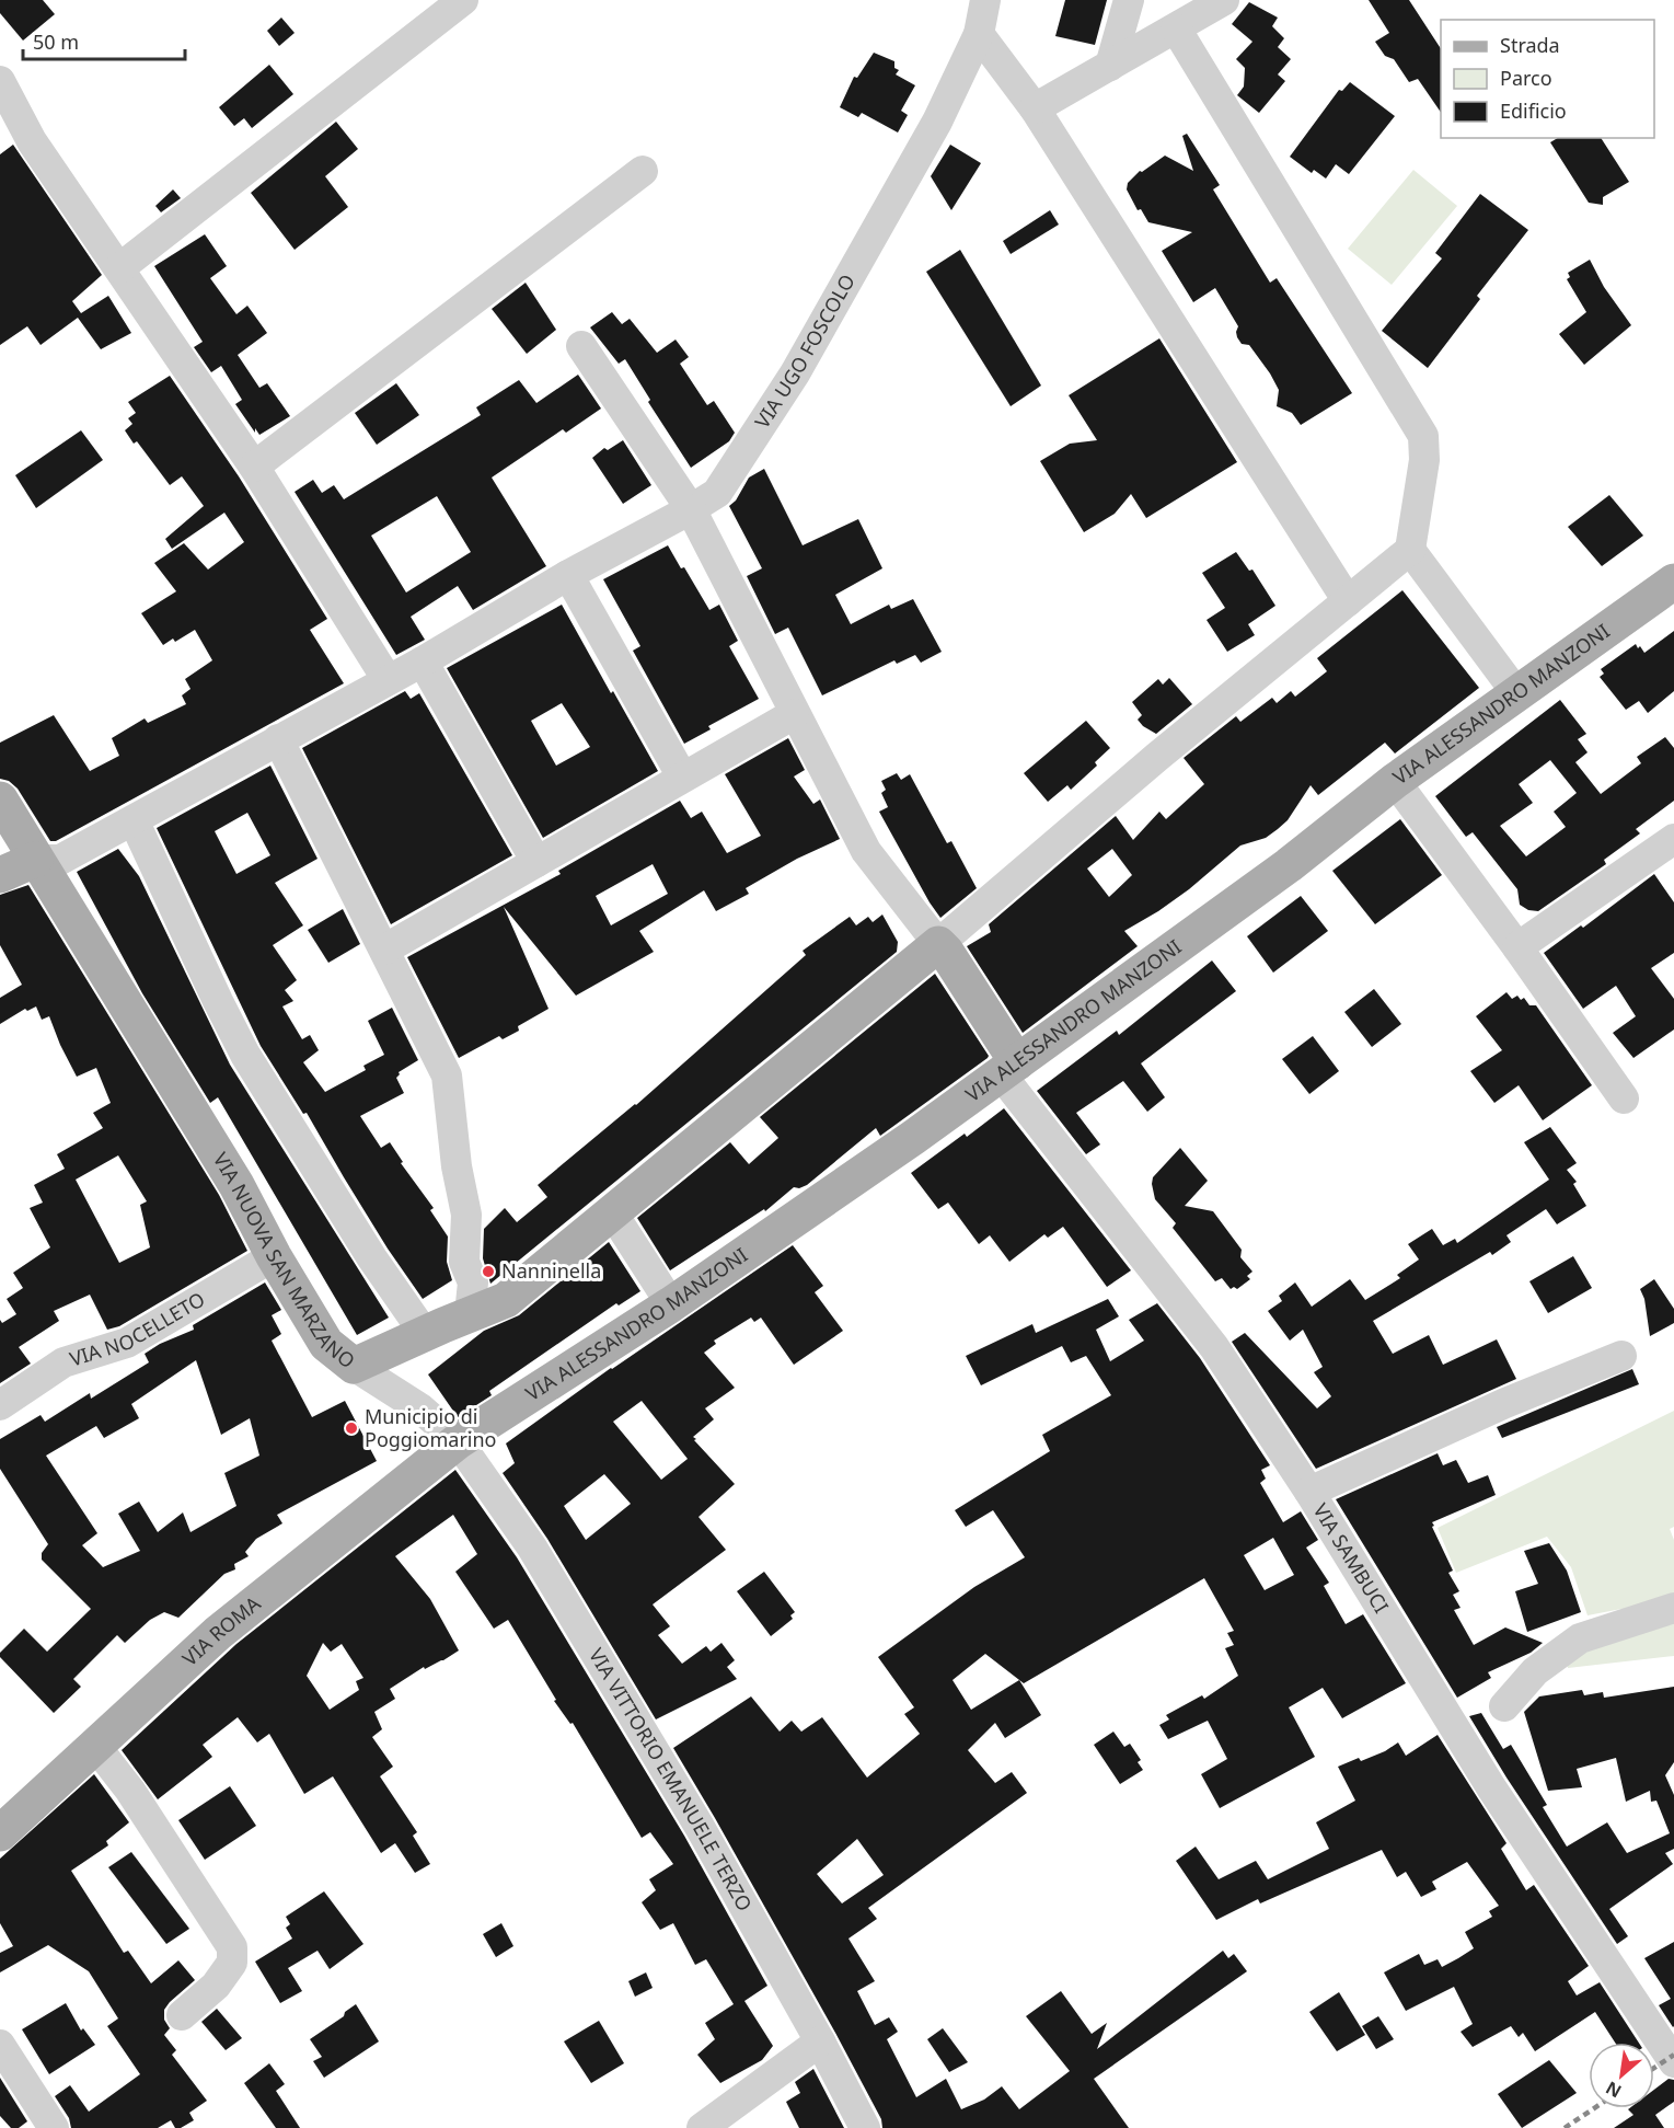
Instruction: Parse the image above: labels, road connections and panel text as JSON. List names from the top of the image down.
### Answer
{
  "streets": {
    "main road": ["VIA ALESSANDRO MANZONI", "VIA NUOVA SAN MARZANO", "VIA ROMA"],
    "street": [
      "VIA UGO FOSCOLO",
      "VIA NOCELLETO",
      "VIA SAMBUCI",
      "VIA VITTORIO EMANUELE TERZO"
    ]
  },
  "crossings": [
    ["VIA UGO FOSCOLO", "VIA NUOVA SAN MARZANO"],
    ["VIA ALESSANDRO MANZONI", "VIA SAMBUCI"],
    ["VIA ALESSANDRO MANZONI", "VIA ROMA"],
    ["VIA ALESSANDRO MANZONI", "VIA VITTORIO EMANUELE TERZO"],
    ["VIA NUOVA SAN MARZANO", "VIA NOCELLETO"],
    ["VIA NUOVA SAN MARZANO", "VIA VITTORIO EMANUELE TERZO"],
    ["VIA ROMA", "VIA VITTORIO EMANUELE TERZO"]
  ],
  "places": ["Nanninella", "Municipio di Poggiomarino"],
  "legend": ["Strada", "Parco", "Edificio"],
  "scale_bar": "50 m",
  "north": "bottom left"
}
